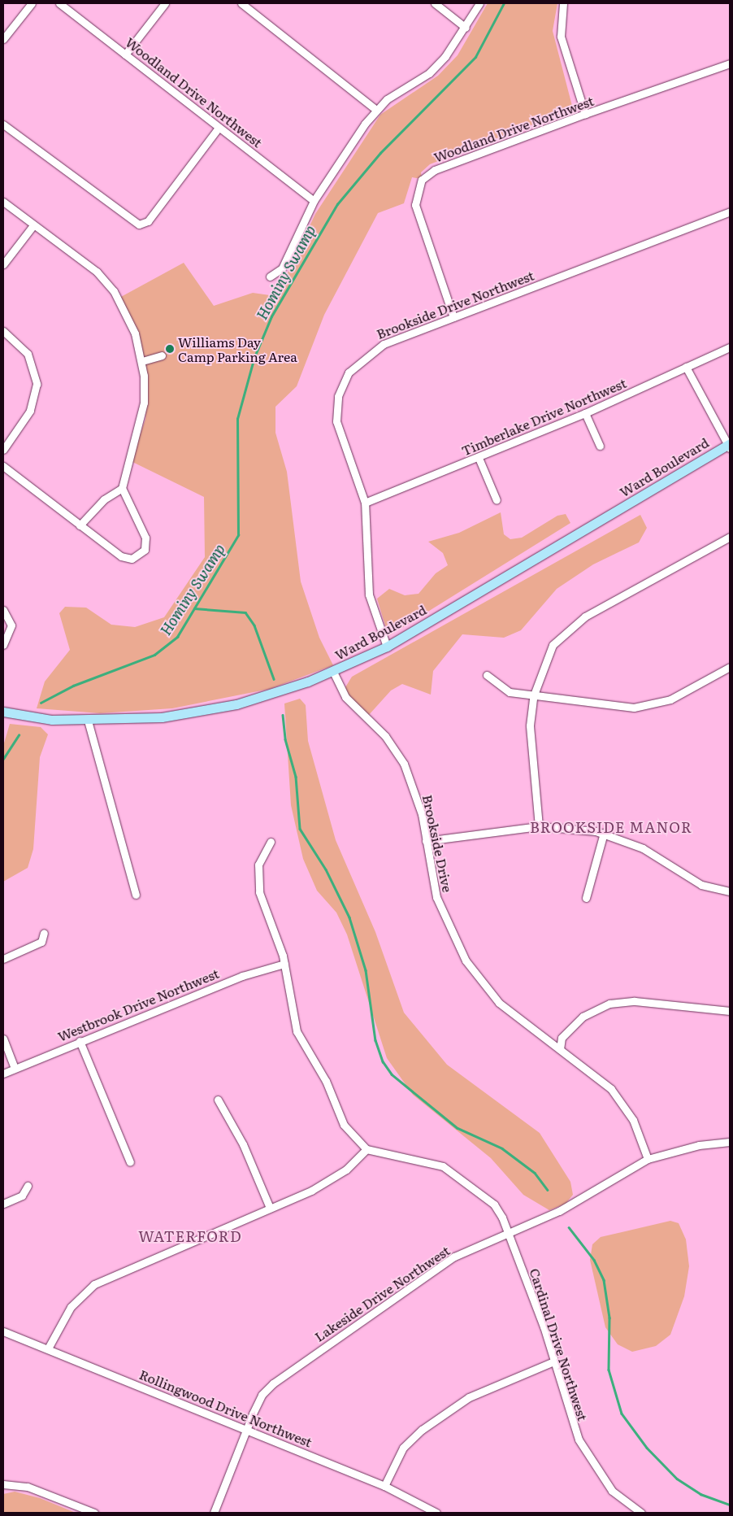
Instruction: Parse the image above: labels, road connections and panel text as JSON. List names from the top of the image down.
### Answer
{
  "streets": {
    "main road": ["Ward Boulevard"],
    "street": [
      "Woodland Drive Northwest",
      "Brookside Drive Northwest",
      "Timberlake Drive Northwest",
      "Brookside Drive",
      "Westbrook Drive Northwest",
      "Lakeside Drive Northwest",
      "Cardinal Drive Northwest",
      "Rollingwood Drive Northwest"
    ]
  },
  "crossings": [
    ["Woodland Drive Northwest", "Brookside Drive Northwest"],
    ["Brookside Drive Northwest", "Timberlake Drive Northwest"],
    ["Brookside Drive Northwest", "Ward Boulevard"],
    ["Ward Boulevard", "Brookside Drive"],
    ["Brookside Drive", "Lakeside Drive Northwest"],
    ["Lakeside Drive Northwest", "Cardinal Drive Northwest"],
    ["Lakeside Drive Northwest", "Rollingwood Drive Northwest"]
  ],
  "districts": ["BROOKSIDE MANOR", "WATERFORD"],
  "water": ["Hominy Swamp"],
  "places": ["Williams Day Camp Parking Area"]
}
